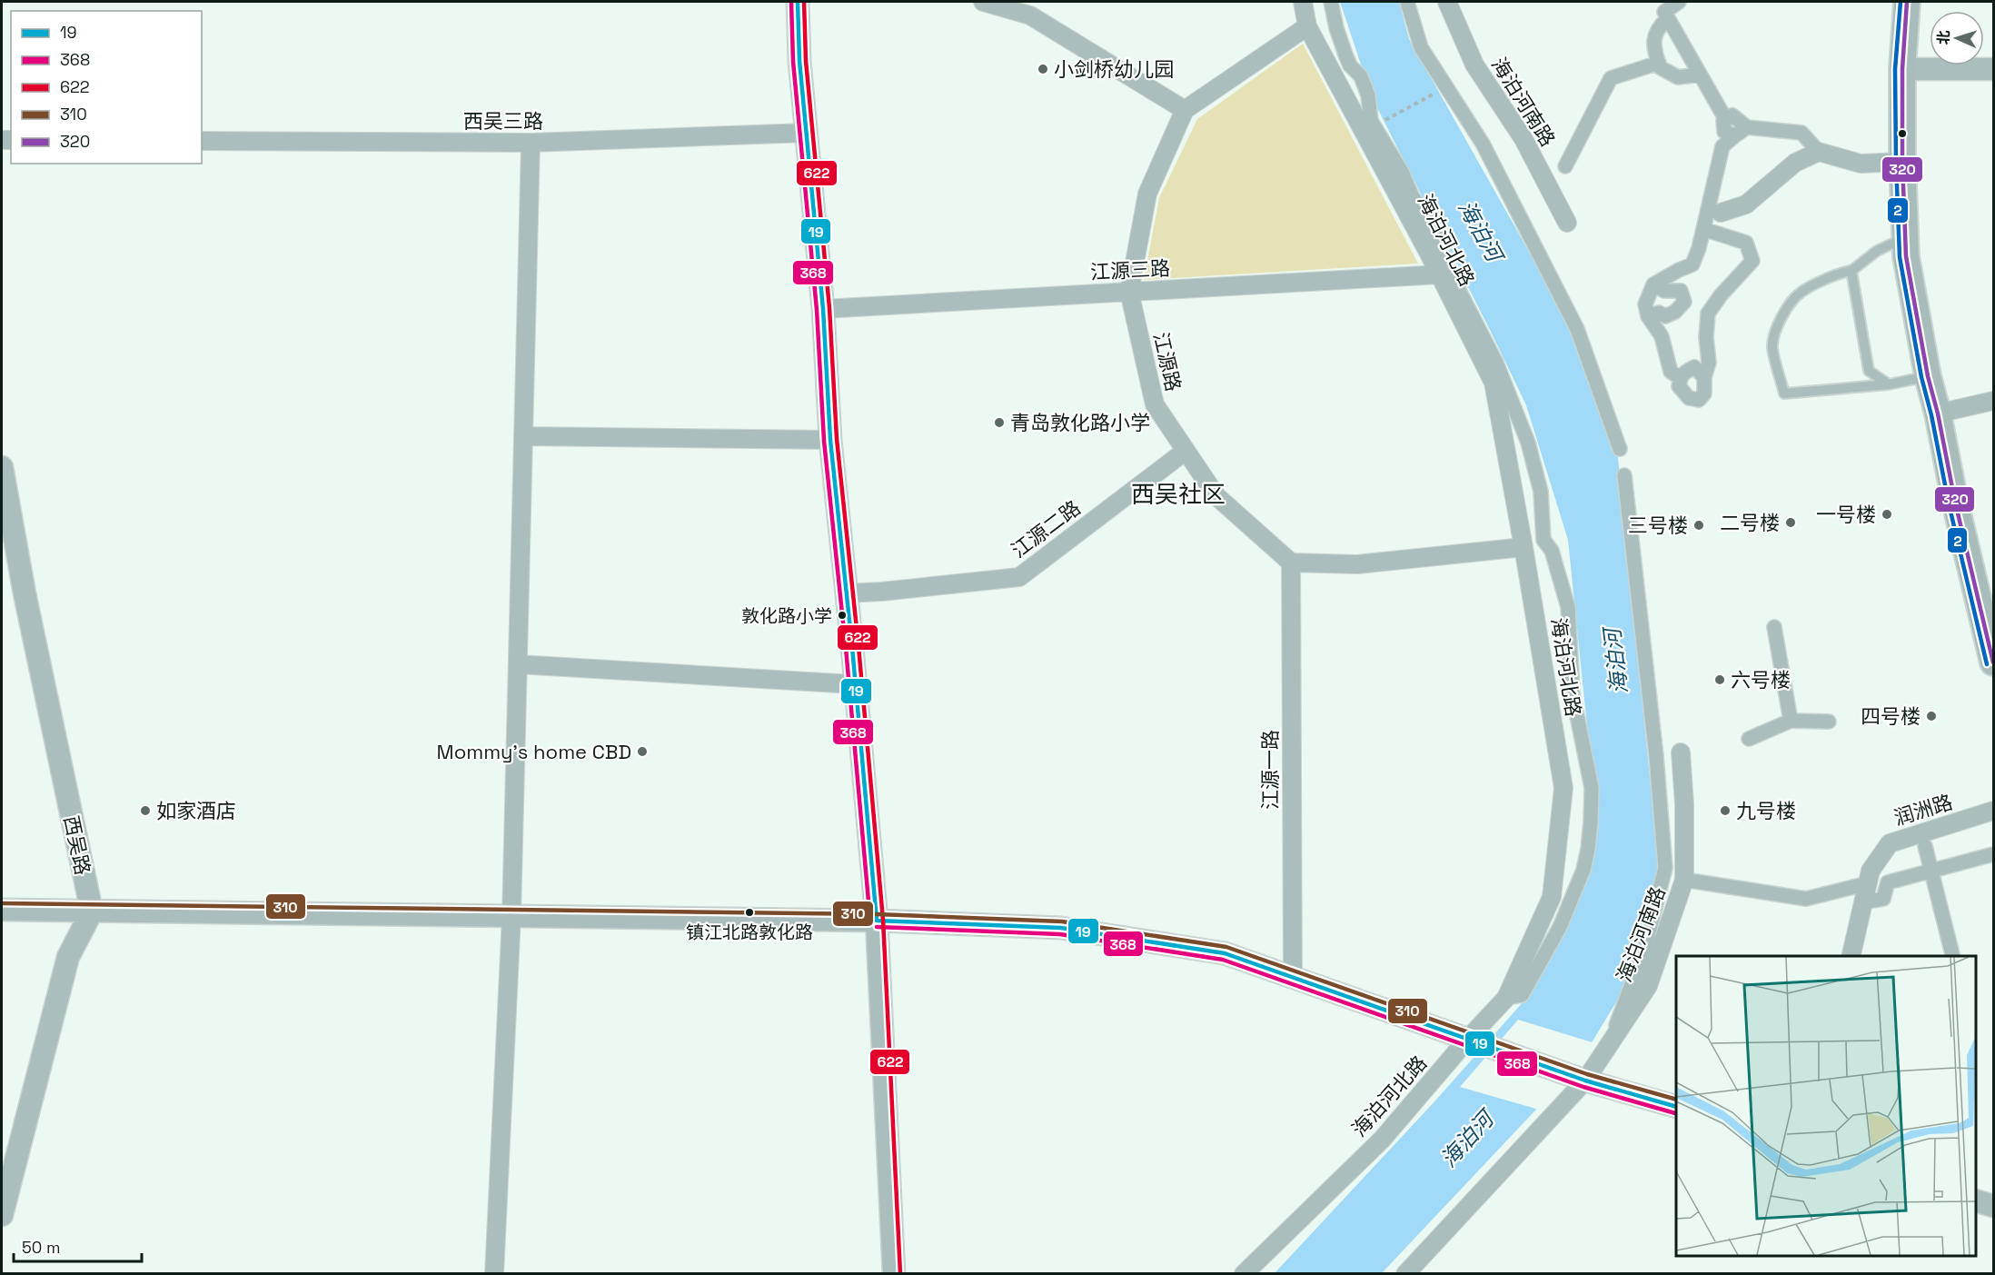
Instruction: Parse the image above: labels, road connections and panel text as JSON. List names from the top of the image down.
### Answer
{
  "streets": {
    "street": [
      "海泊河南路",
      "西吴三路",
      "海泊河北路",
      "江源三路",
      "江源路",
      "江源二路",
      "江源一路",
      "润洲路",
      "西吴路"
    ]
  },
  "crossings": [
    ["海泊河北路", "江源三路"],
    ["江源三路", "江源路"],
    ["江源路", "江源二路"],
    ["江源路", "江源一路"]
  ],
  "districts": ["西吴社区"],
  "water": ["海泊河"],
  "places": [
    "小剑桥幼儿园",
    "青岛敦化路小学",
    "一号楼",
    "二号楼",
    "三号楼",
    "敦化路小学",
    "六号楼",
    "四号楼",
    "Mommy's home CBD",
    "如家酒店",
    "九号楼",
    "镇江北路敦化路"
  ],
  "lines": [
    "transit line 19",
    "transit line 368",
    "transit line 622",
    "transit line 320",
    "transit line 2",
    "transit line 310"
  ],
  "legend": [
    "19",
    "368",
    "622",
    "310",
    "320"
  ],
  "scale_bar": "50 m",
  "north": "left"
}
